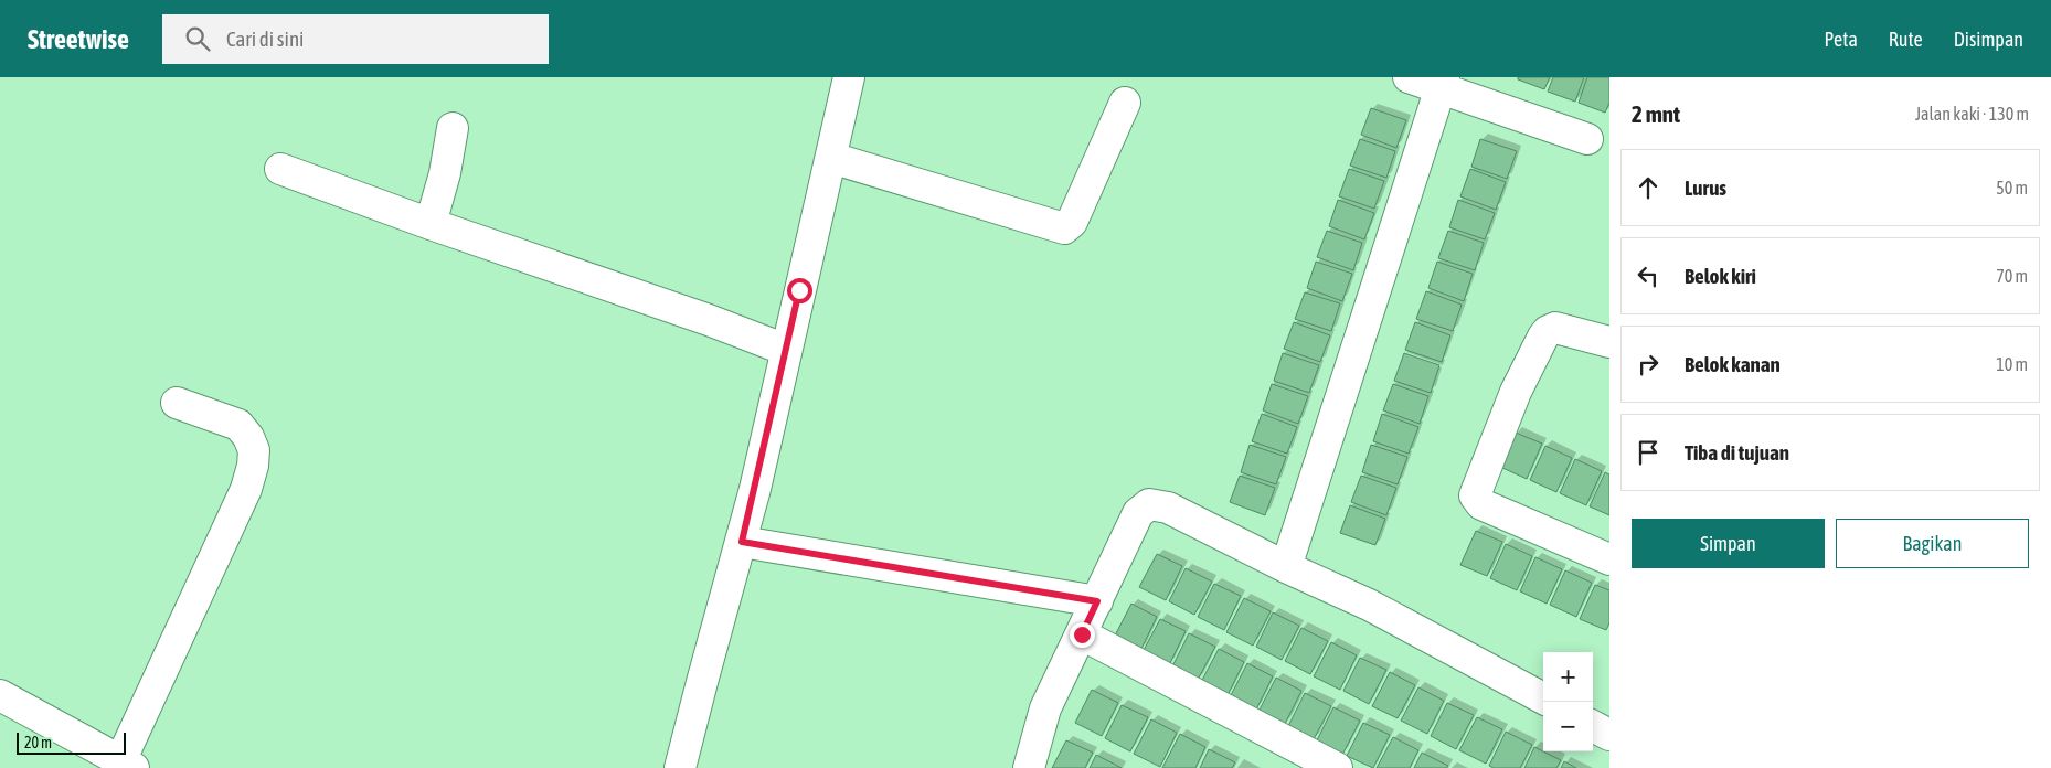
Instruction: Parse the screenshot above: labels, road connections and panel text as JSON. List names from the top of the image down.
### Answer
{
  "scale_bar": "20 m",
  "page": {
    "header": "Streetwise",
    "search": "Cari di sini",
    "nav": ["Peta", "Rute", "Disimpan"],
    "heading": ["2 mnt", "Jalan kaki · 130 m"],
    "list": [
      ["Lurus", "50 m"],
      ["Belok kiri", "70 m"],
      ["Belok kanan", "10 m"],
      "Tiba di tujuan"
    ],
    "buttons": ["Simpan", "Bagikan"],
    "map_buttons": ["+", "−"],
    "scale": "20 m"
  }
}
